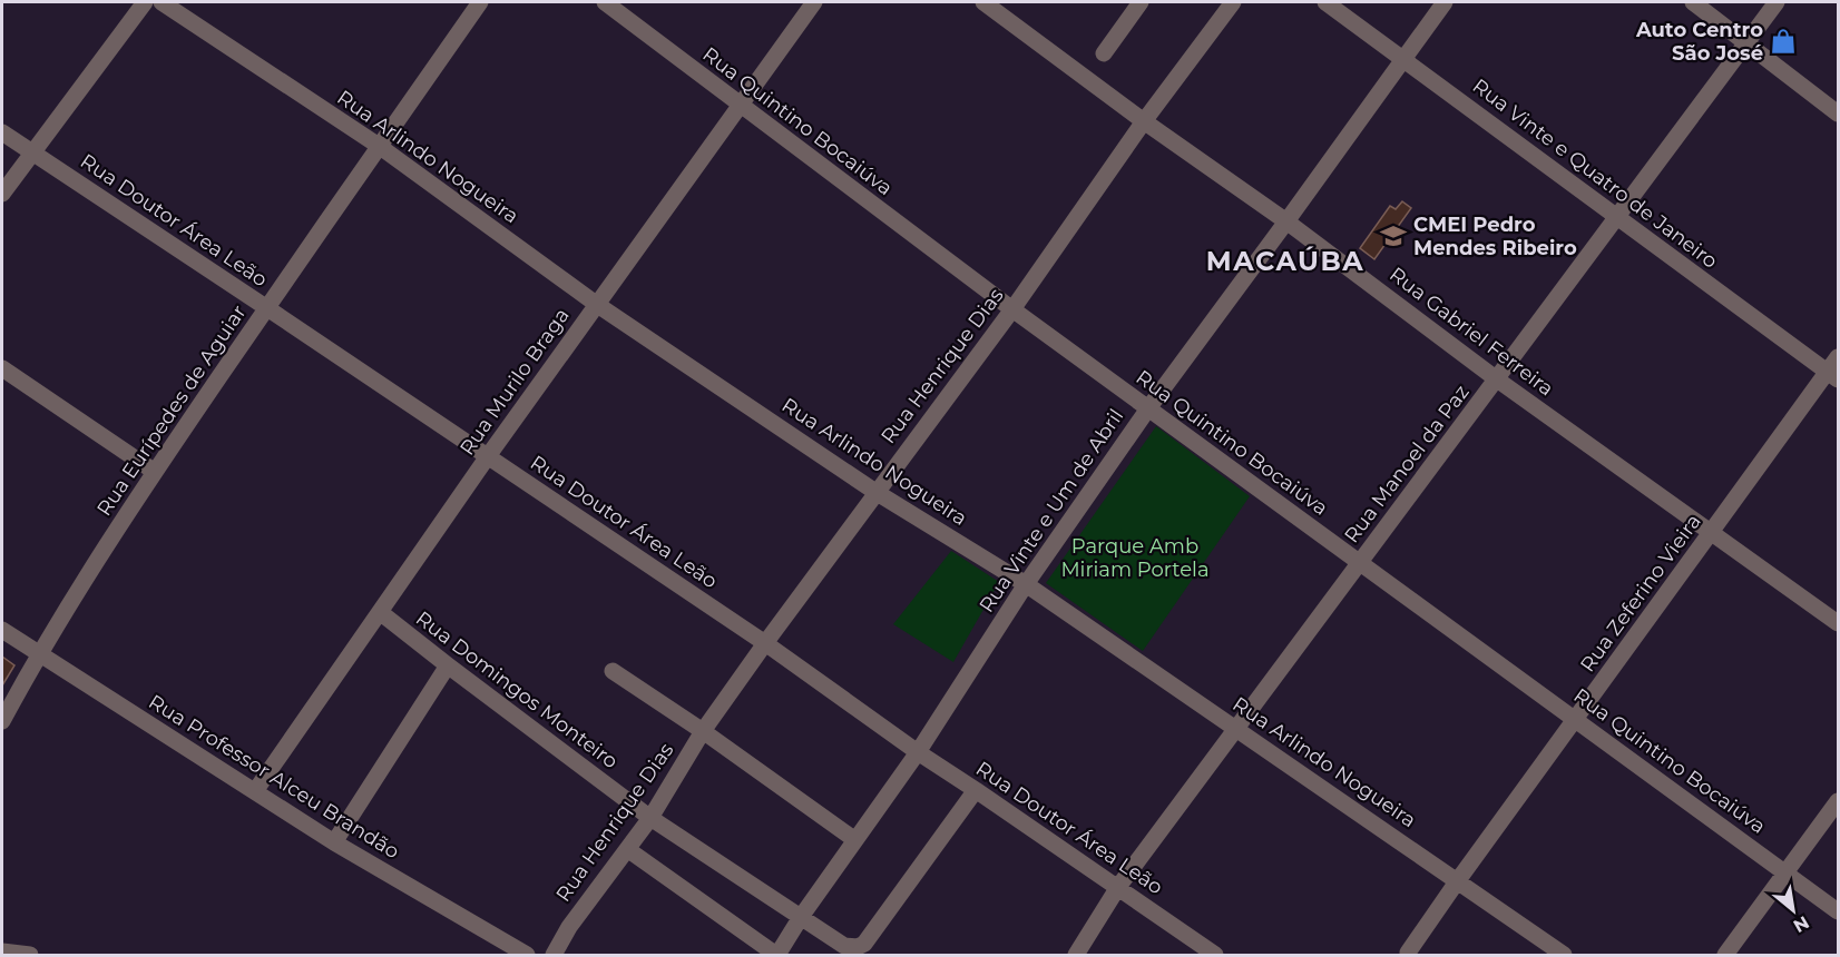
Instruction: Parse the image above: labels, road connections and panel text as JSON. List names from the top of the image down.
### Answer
{
  "streets": {
    "street": [
      "Rua Quintino Bocaiúva",
      "Rua Arlindo Nogueira",
      "Rua Vinte e Quatro de Janeiro",
      "Rua Doutor Área Leão",
      "Rua Gabriel Ferreira",
      "Rua Henrique Dias",
      "Rua Murilo Braga",
      "Rua Eurípedes de Aguiar",
      "Rua Manoel da Paz",
      "Rua Vinte e Um de Abril",
      "Rua Zeferino Vieira",
      "Rua Domingos Monteiro",
      "Rua Professor Alceu Brandão"
    ]
  },
  "crossings": [
    ["Rua Quintino Bocaiúva", "Rua Henrique Dias"],
    ["Rua Quintino Bocaiúva", "Rua Murilo Braga"],
    ["Rua Quintino Bocaiúva", "Rua Manoel da Paz"],
    ["Rua Quintino Bocaiúva", "Rua Vinte e Um de Abril"],
    ["Rua Quintino Bocaiúva", "Rua Zeferino Vieira"],
    ["Rua Arlindo Nogueira", "Rua Henrique Dias"],
    ["Rua Arlindo Nogueira", "Rua Murilo Braga"],
    ["Rua Arlindo Nogueira", "Rua Eurípedes de Aguiar"],
    ["Rua Arlindo Nogueira", "Rua Manoel da Paz"],
    ["Rua Arlindo Nogueira", "Rua Vinte e Um de Abril"],
    ["Rua Arlindo Nogueira", "Rua Zeferino Vieira"],
    ["Rua Vinte e Quatro de Janeiro", "Rua Manoel da Paz"],
    ["Rua Vinte e Quatro de Janeiro", "Rua Vinte e Um de Abril"],
    ["Rua Vinte e Quatro de Janeiro", "Rua Zeferino Vieira"],
    ["Rua Doutor Área Leão", "Rua Henrique Dias"],
    ["Rua Doutor Área Leão", "Rua Murilo Braga"],
    ["Rua Doutor Área Leão", "Rua Eurípedes de Aguiar"],
    ["Rua Doutor Área Leão", "Rua Manoel da Paz"],
    ["Rua Doutor Área Leão", "Rua Vinte e Um de Abril"],
    ["Rua Doutor Área Leão", "Rua Domingos Monteiro"],
    ["Rua Gabriel Ferreira", "Rua Henrique Dias"],
    ["Rua Gabriel Ferreira", "Rua Manoel da Paz"],
    ["Rua Gabriel Ferreira", "Rua Vinte e Um de Abril"],
    ["Rua Gabriel Ferreira", "Rua Zeferino Vieira"],
    ["Rua Henrique Dias", "Rua Domingos Monteiro"],
    ["Rua Murilo Braga", "Rua Domingos Monteiro"],
    ["Rua Murilo Braga", "Rua Professor Alceu Brandão"],
    ["Rua Eurípedes de Aguiar", "Rua Professor Alceu Brandão"],
    ["Rua Vinte e Um de Abril", "Rua Domingos Monteiro"]
  ],
  "districts": ["MACAÚBA"],
  "parks": ["Parque Amb Miriam Portela"],
  "places": {
    "shop": ["Auto Centro São José"],
    "school or university": ["CMEI Pedro Mendes Ribeiro"]
  },
  "north": "bottom right"
}
